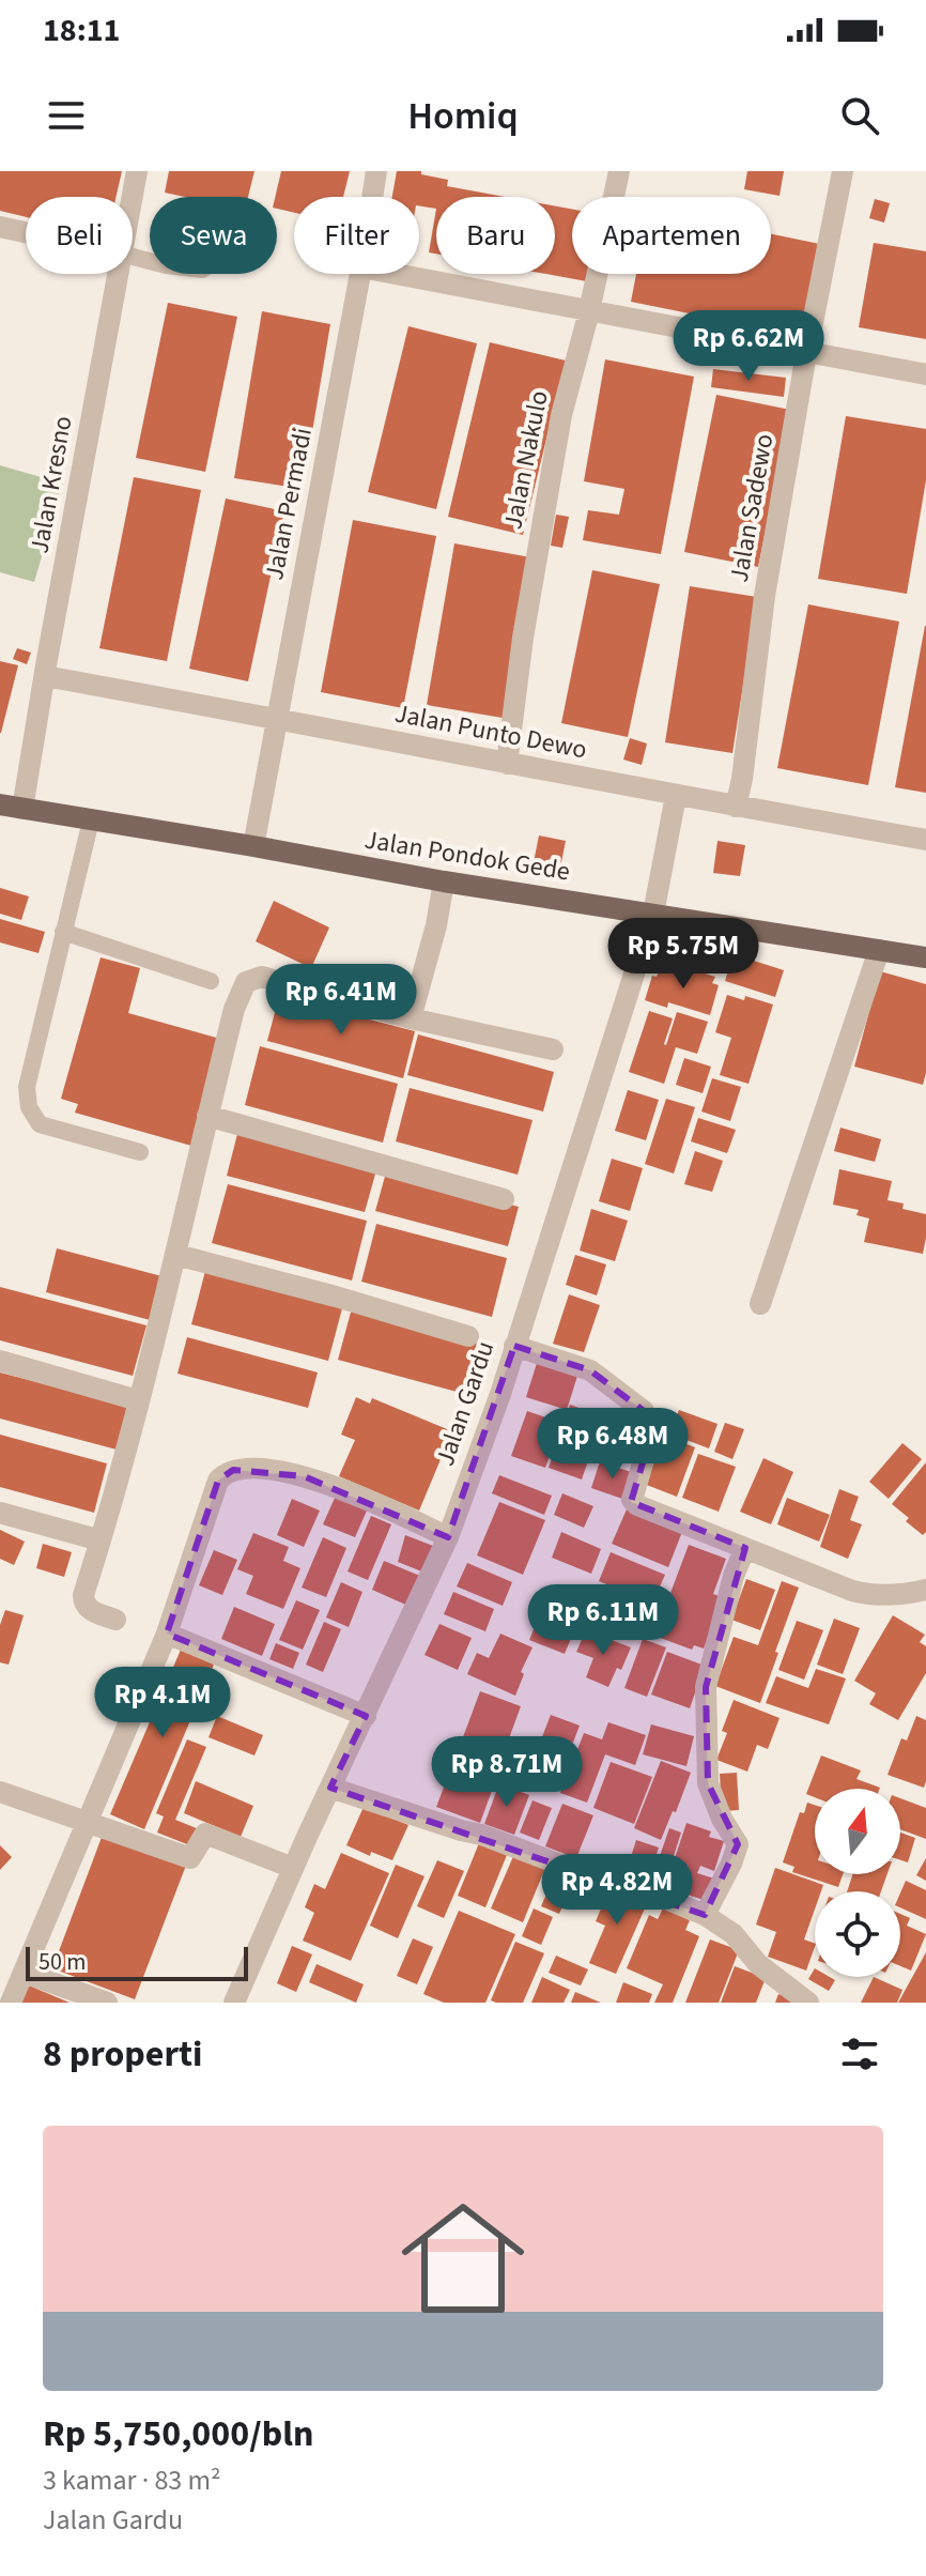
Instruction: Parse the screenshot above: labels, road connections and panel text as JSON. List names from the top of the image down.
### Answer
{
  "streets": {
    "main road": ["Jalan Pondok Gede"],
    "street": [
      "Jalan Nakulo",
      "Jalan Kresno",
      "Jalan Permadi",
      "Jalan Sadewo",
      "Jalan Punto Dewo",
      "Jalan Gardu"
    ]
  },
  "crossings": [
    ["Jalan Nakulo", "Jalan Punto Dewo"],
    ["Jalan Kresno", "Jalan Punto Dewo"],
    ["Jalan Kresno", "Jalan Pondok Gede"],
    ["Jalan Permadi", "Jalan Punto Dewo"],
    ["Jalan Permadi", "Jalan Pondok Gede"],
    ["Jalan Sadewo", "Jalan Punto Dewo"],
    ["Jalan Punto Dewo", "Jalan Gardu"],
    ["Jalan Pondok Gede", "Jalan Gardu"]
  ],
  "scale_bar": "50 m",
  "north": "top",
  "page": {
    "status": "18:11",
    "header": "Homiq",
    "chip": [
      "Beli",
      "Sewa",
      "Filter",
      "Baru",
      "Apartemen"
    ],
    "price": [
      "Rp 6.62M",
      "Rp 5.75M",
      "Rp 6.41M",
      "Rp 6.48M",
      "Rp 6.11M",
      "Rp 4.1M",
      "Rp 8.71M",
      "Rp 4.82M"
    ],
    "scale": "50 m",
    "heading": "8 properti",
    "list": [
      {
        "name": "Rp 5,750,000/bln",
        "note": "3 kamar · 83 m² · Jalan Gardu"
      }
    ]
  }
}
